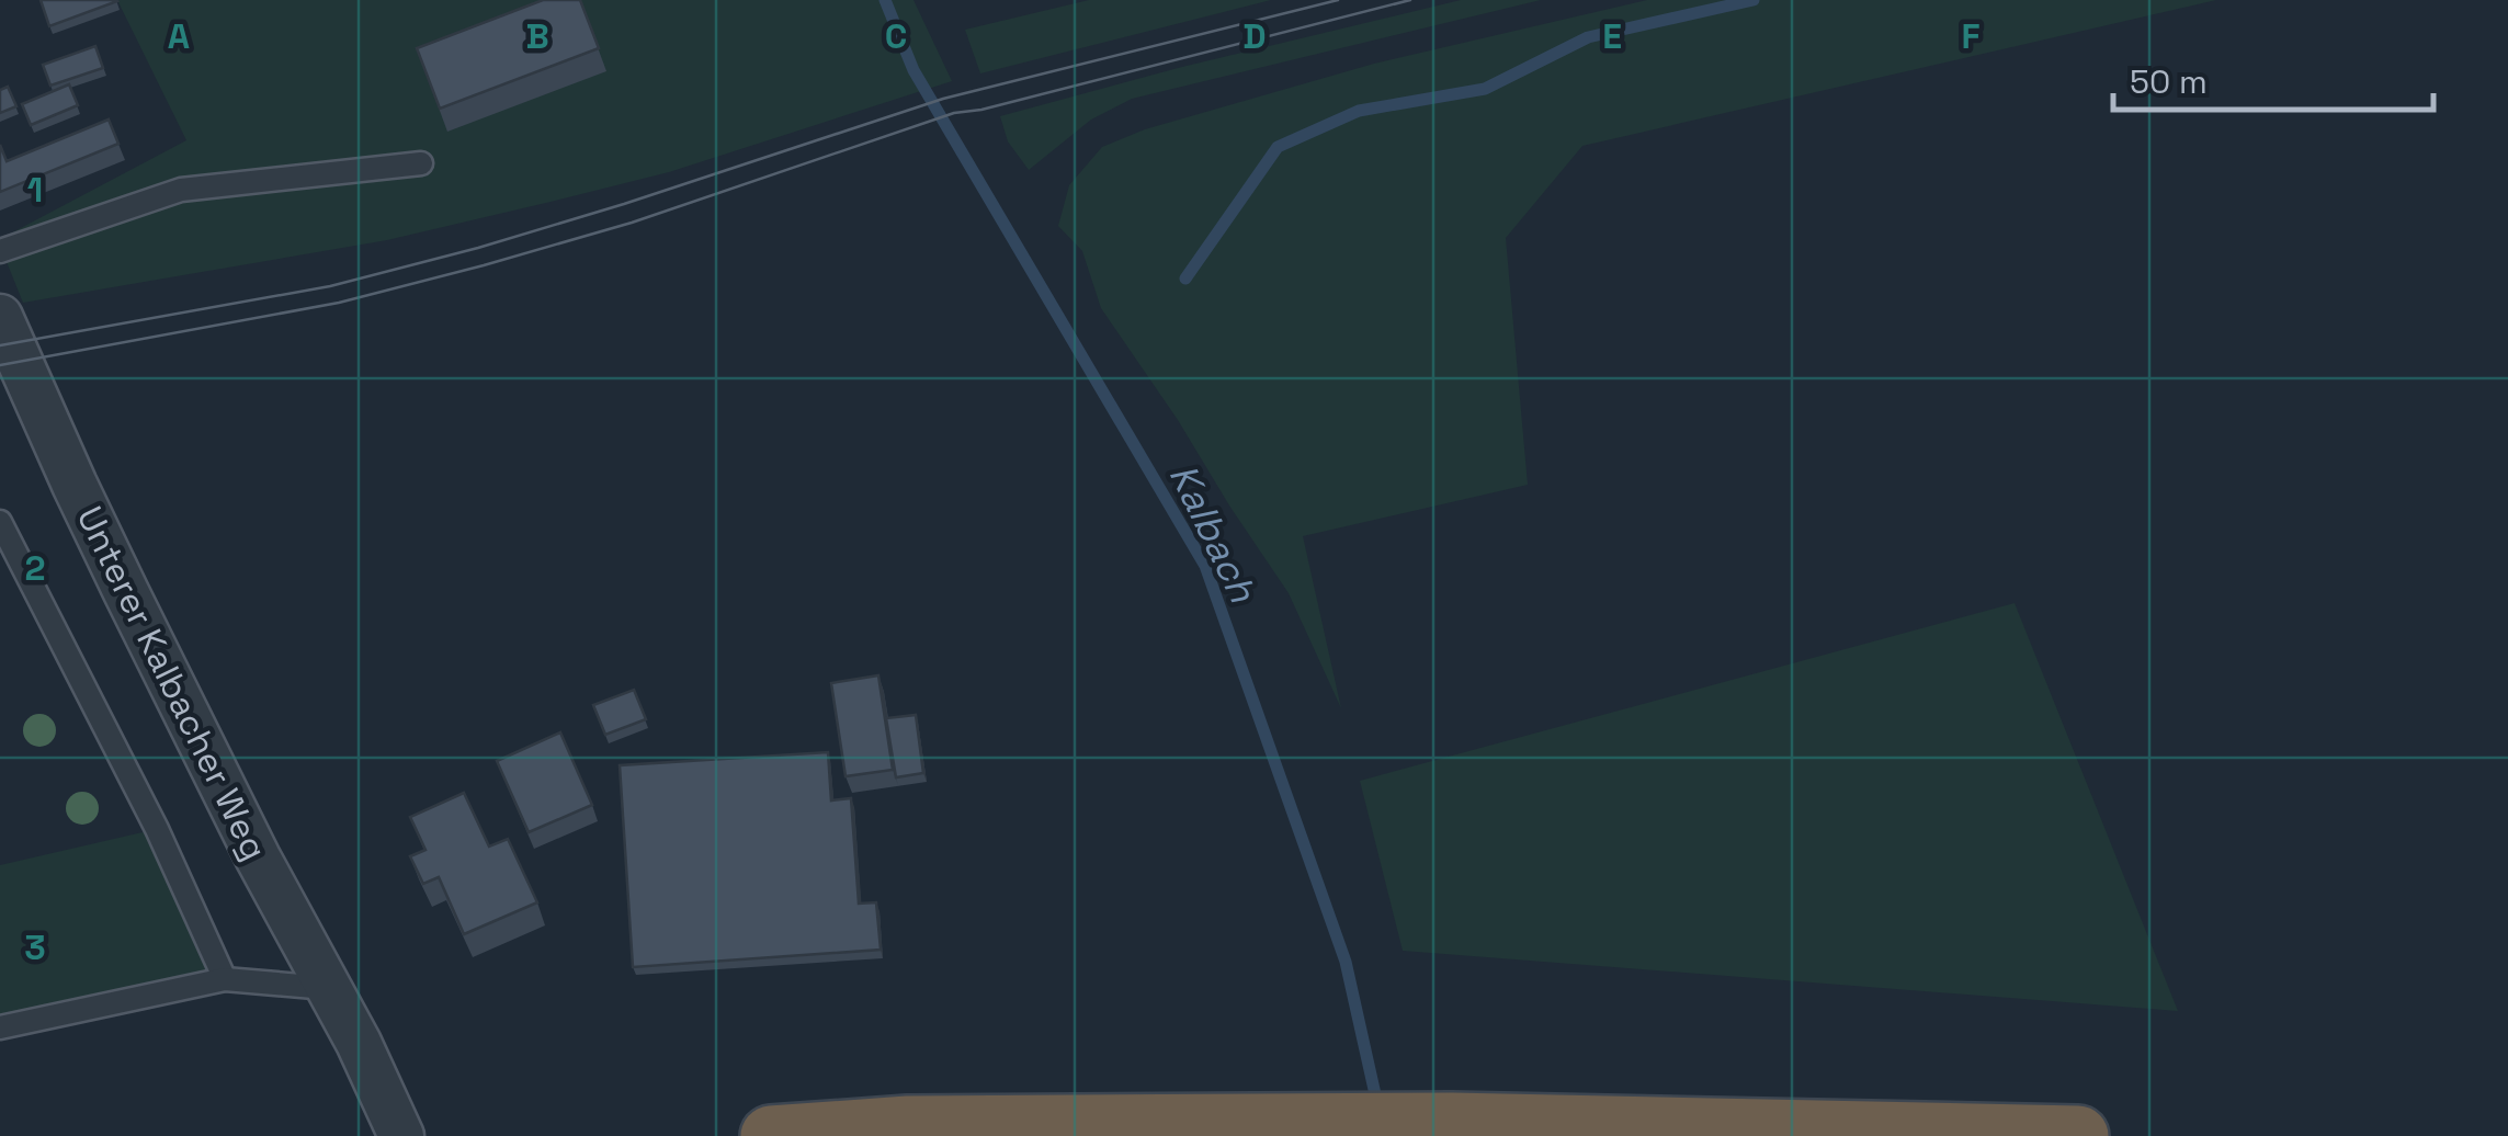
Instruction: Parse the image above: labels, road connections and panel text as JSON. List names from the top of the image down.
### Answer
{
  "streets": {
    "street": ["Unterer Kalbacher Weg"]
  },
  "water": ["Kalbach"],
  "scale_bar": "50 m",
  "grid": {
    "columns": [
      "A",
      "B",
      "C",
      "D",
      "E",
      "F"
    ],
    "rows": ["1", "2", "3"]
  }
}
